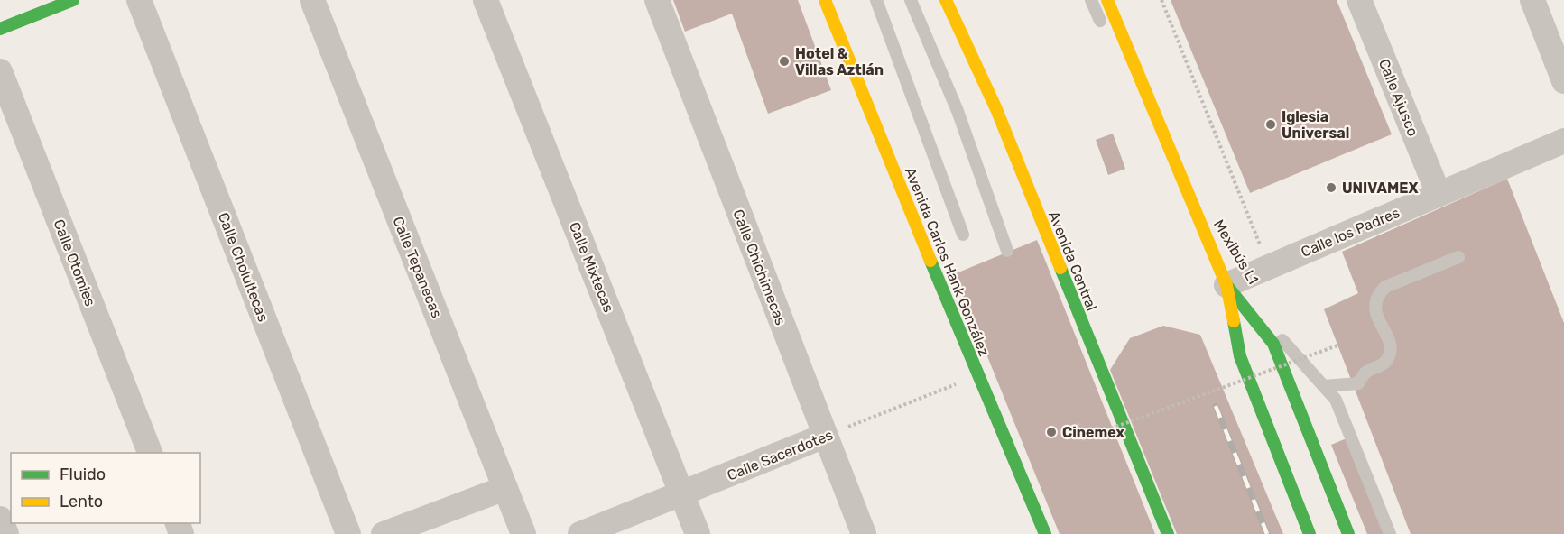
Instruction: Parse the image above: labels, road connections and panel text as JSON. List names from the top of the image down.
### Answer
{
  "streets": {
    "main road": ["Avenida Central", "Avenida Carlos Hank González"],
    "street": [
      "Calle Ajusco",
      "Calle los Padres",
      "Calle Otomies",
      "Calle Cholultecas",
      "Calle Tepanecas",
      "Calle Mixtecas",
      "Calle Chichimecas",
      "Calle Sacerdotes"
    ],
    "lane": ["Mexibús L1"]
  },
  "crossings": [
    ["Calle Ajusco", "Calle los Padres"],
    ["Calle los Padres", "Mexibús L1"],
    ["Avenida Carlos Hank González", "Calle Sacerdotes"],
    ["Calle Mixtecas", "Calle Sacerdotes"],
    ["Calle Chichimecas", "Calle Sacerdotes"]
  ],
  "places": [
    "Hotel & Villas Aztlán",
    "Iglesia Universal",
    "UNIVAMEX",
    "Cinemex"
  ],
  "legend": ["Fluido", "Lento"]
}
